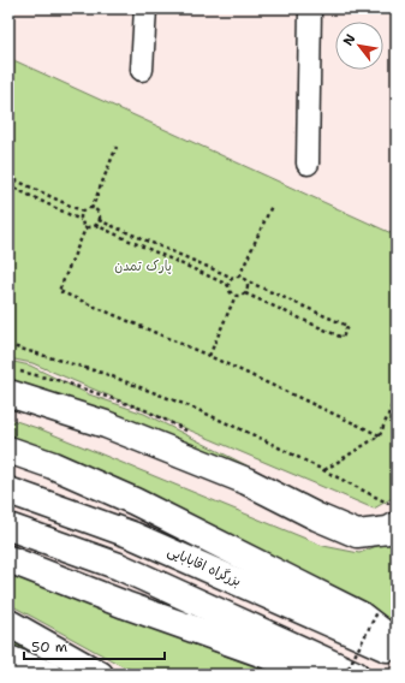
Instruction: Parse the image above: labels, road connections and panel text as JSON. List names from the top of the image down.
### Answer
{
  "streets": {
    "main road": ["بزرگراه اقابابایی"]
  },
  "parks": ["پارک تمدن"],
  "scale_bar": "50 m",
  "north": "top left"
}
